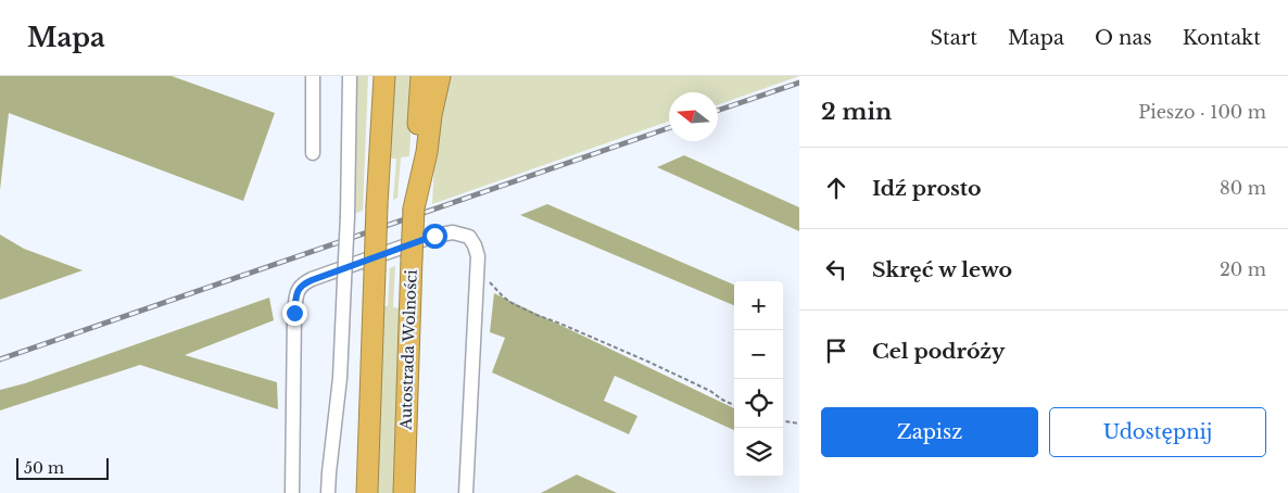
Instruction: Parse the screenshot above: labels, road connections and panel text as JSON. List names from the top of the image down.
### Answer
{
  "streets": {
    "highway": ["Autostrada Wolności"]
  },
  "scale_bar": "50 m",
  "north": "left",
  "page": {
    "header": "Mapa",
    "nav": [
      "Start",
      "Mapa",
      "O nas",
      "Kontakt"
    ],
    "heading": ["2 min", "Pieszo · 100 m"],
    "list": [
      ["Idź prosto", "80 m"],
      ["Skręć w lewo", "20 m"],
      "Cel podróży"
    ],
    "map_buttons": ["+", "−"],
    "buttons": ["Zapisz", "Udostępnij"],
    "scale": "50 m"
  }
}
